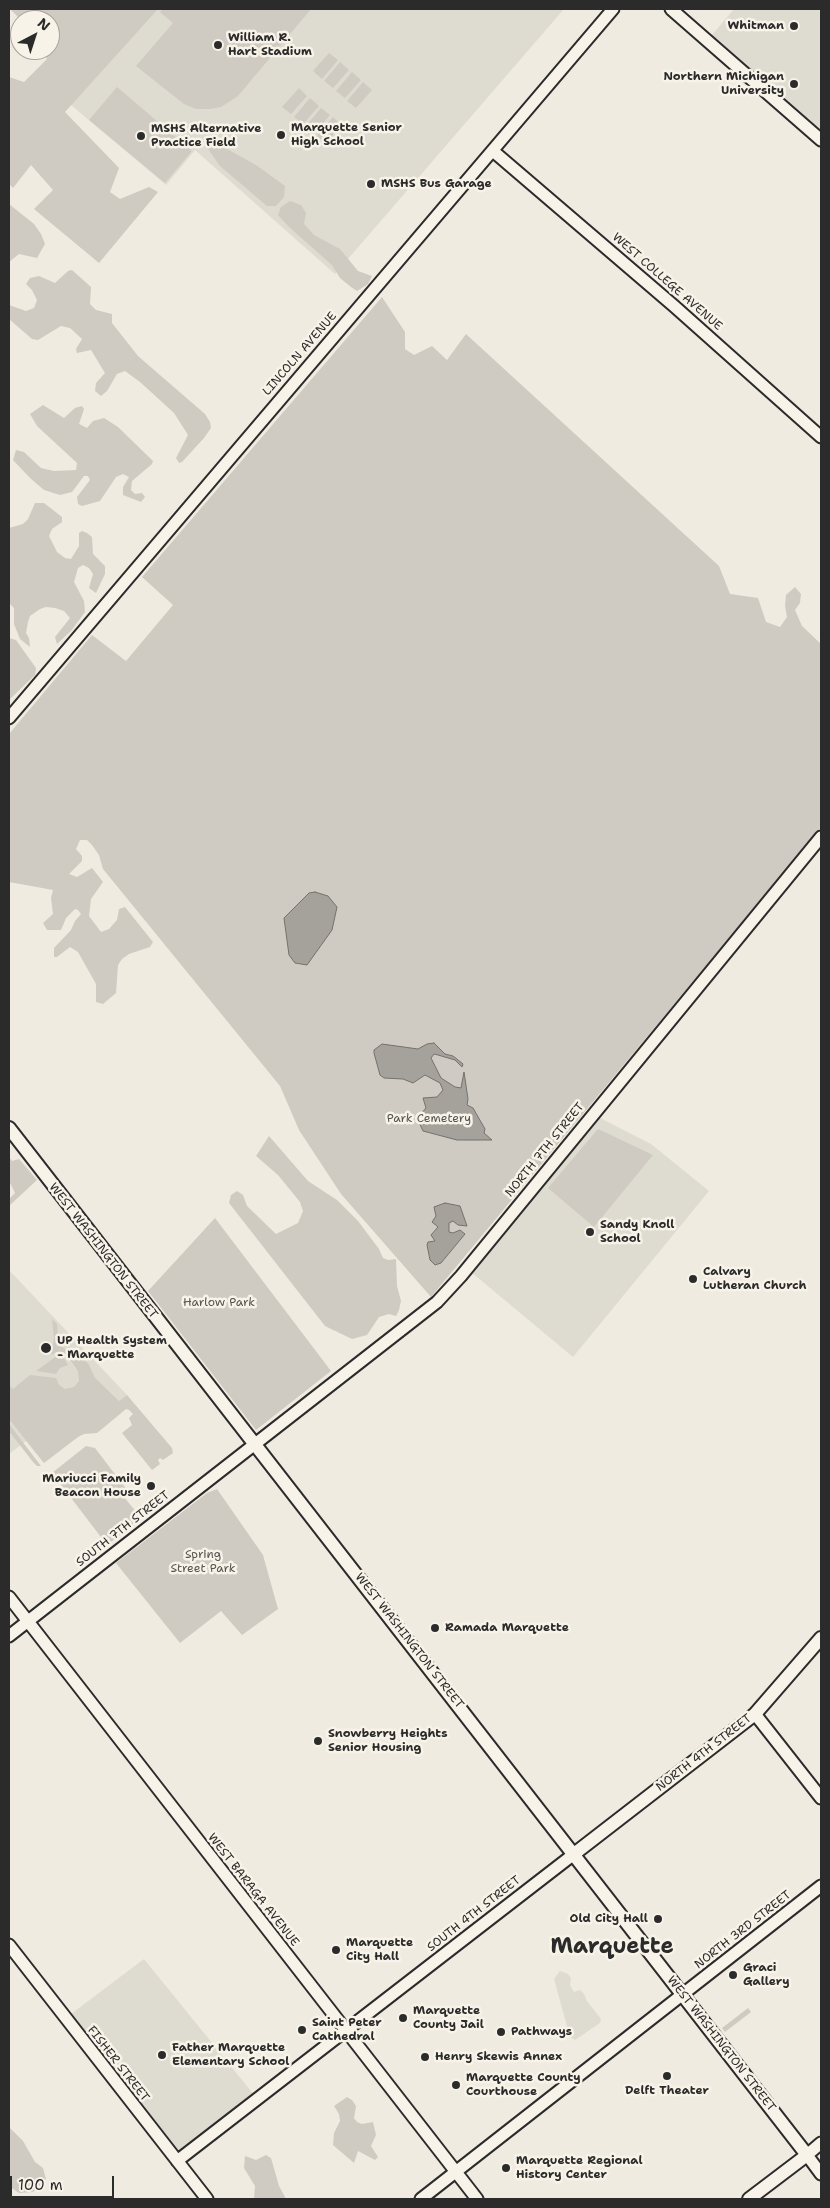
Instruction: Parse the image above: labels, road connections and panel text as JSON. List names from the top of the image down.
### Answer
{
  "streets": {
    "main road": ["WEST WASHINGTON STREET", "NORTH 4TH STREET"],
    "street": [
      "WEST COLLEGE AVENUE",
      "LINCOLN AVENUE",
      "NORTH 7TH STREET",
      "SOUTH 7TH STREET",
      "WEST BARAGA AVENUE",
      "SOUTH 4TH STREET",
      "NORTH 3RD STREET",
      "FISHER STREET"
    ]
  },
  "crossings": [
    ["WEST COLLEGE AVENUE", "LINCOLN AVENUE"],
    ["NORTH 7TH STREET", "WEST WASHINGTON STREET"],
    ["NORTH 7TH STREET", "SOUTH 7TH STREET"],
    ["WEST WASHINGTON STREET", "SOUTH 7TH STREET"],
    ["WEST WASHINGTON STREET", "NORTH 4TH STREET"],
    ["WEST WASHINGTON STREET", "SOUTH 4TH STREET"],
    ["WEST WASHINGTON STREET", "NORTH 3RD STREET"],
    ["SOUTH 7TH STREET", "WEST BARAGA AVENUE"],
    ["NORTH 4TH STREET", "SOUTH 4TH STREET"],
    ["WEST BARAGA AVENUE", "SOUTH 4TH STREET"],
    ["WEST BARAGA AVENUE", "NORTH 3RD STREET"],
    ["SOUTH 4TH STREET", "FISHER STREET"]
  ],
  "districts": ["Marquette"],
  "parks": ["Park Cemetery", "Harlow Park", "Spring Street Park"],
  "places": [
    "Whitman",
    "William R. Hart Stadium",
    "Northern Michigan University",
    "Marquette Senior High School",
    "MSHS Alternative Practice Field",
    "MSHS Bus Garage",
    "Sandy Knoll School",
    "Calvary Lutheran Church",
    "UP Health System - Marquette",
    "Mariucci Family Beacon House",
    "Ramada Marquette",
    "Snowberry Heights Senior Housing",
    "Old City Hall",
    "Marquette City Hall",
    "Graci Gallery",
    "Marquette County Jail",
    "Saint Peter Cathedral",
    "Pathways",
    "Father Marquette Elementary School",
    "Henry Skewis Annex",
    "Delft Theater",
    "Marquette County Courthouse",
    "Marquette Regional History Center"
  ],
  "scale_bar": "100 m",
  "north": "top right"
}
